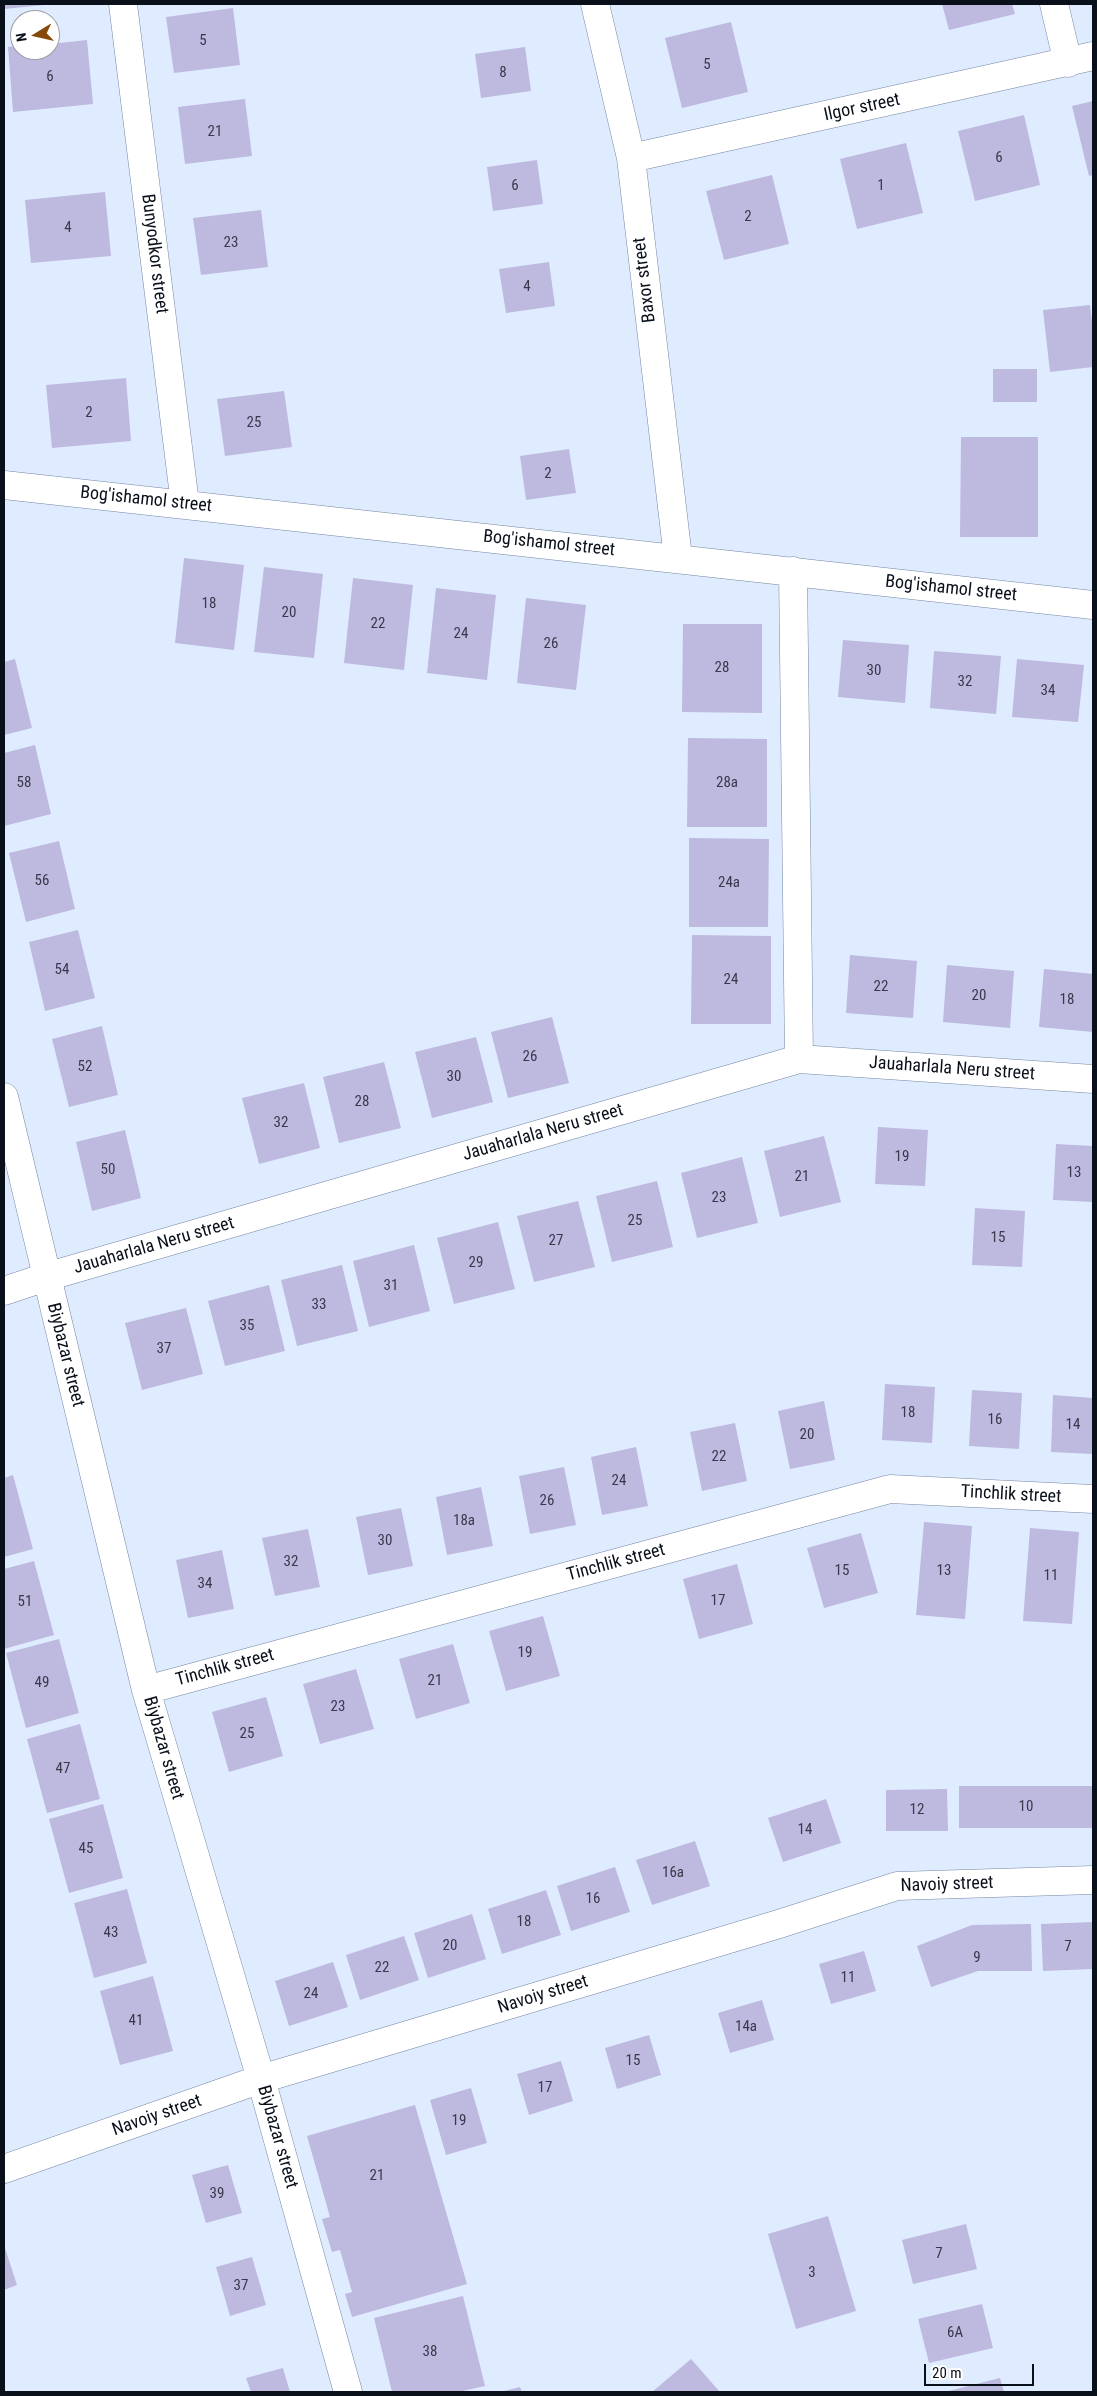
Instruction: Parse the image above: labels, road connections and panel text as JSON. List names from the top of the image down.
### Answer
{
  "streets": {
    "street": [
      "Ilgor street",
      "Bunyodkor street",
      "Baxor street",
      "Bog'ishamol street",
      "Jauaharlala Neru street",
      "Biybazar street",
      "Tinchlik street",
      "Navoiy street"
    ]
  },
  "crossings": [
    ["Ilgor street", "Baxor street"],
    ["Bunyodkor street", "Bog'ishamol street"],
    ["Baxor street", "Bog'ishamol street"],
    ["Jauaharlala Neru street", "Biybazar street"],
    ["Biybazar street", "Tinchlik street"],
    ["Biybazar street", "Navoiy street"]
  ],
  "house_numbers": [
    "5",
    "5",
    "8",
    "6",
    "21",
    "6",
    "6",
    "1",
    "2",
    "4",
    "23",
    "4",
    "2",
    "25",
    "2",
    "18",
    "20",
    "22",
    "24",
    "26",
    "28",
    "30",
    "32",
    "34",
    "58",
    "28a",
    "56",
    "24a",
    "54",
    "24",
    "22",
    "20",
    "18",
    "26",
    "52",
    "30",
    "28",
    "32",
    "19",
    "50",
    "13",
    "21",
    "23",
    "25",
    "15",
    "27",
    "29",
    "31",
    "33",
    "35",
    "37",
    "18",
    "16",
    "14",
    "20",
    "22",
    "24",
    "26",
    "18a",
    "30",
    "32",
    "15",
    "13",
    "11",
    "34",
    "17",
    "51",
    "19",
    "21",
    "49",
    "23",
    "25",
    "47",
    "10",
    "12",
    "14",
    "45",
    "16a",
    "16",
    "18",
    "43",
    "20",
    "7",
    "9",
    "22",
    "11",
    "24",
    "41",
    "14a",
    "15",
    "17",
    "19",
    "21",
    "39",
    "7",
    "3",
    "37",
    "6A",
    "38"
  ],
  "scale_bar": "20 m",
  "north": "left"
}
